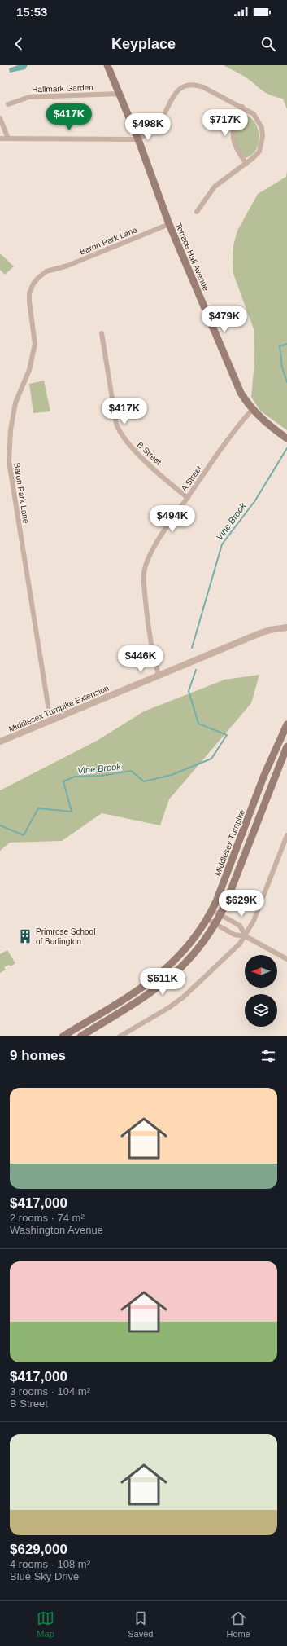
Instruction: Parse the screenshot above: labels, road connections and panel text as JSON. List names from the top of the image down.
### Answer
{
  "streets": {
    "main road": ["Terrace Hall Avenue", "Middlesex Turnpike"],
    "street": [
      "Hallmark Garden",
      "Baron Park Lane",
      "B Street",
      "A Street",
      "Middlesex Turnpike Extension"
    ]
  },
  "crossings": [
    ["Hallmark Garden", "Terrace Hall Avenue"],
    ["Baron Park Lane", "Terrace Hall Avenue"],
    ["Baron Park Lane", "Middlesex Turnpike Extension"],
    ["Terrace Hall Avenue", "A Street"],
    ["B Street", "A Street"],
    ["A Street", "Middlesex Turnpike Extension"]
  ],
  "water": ["Vine Brook"],
  "places": {
    "building": ["Primrose School of Burlington"]
  },
  "north": "left",
  "page": {
    "status": "15:53",
    "header": "Keyplace",
    "price": [
      "$417K",
      "$717K",
      "$498K",
      "$479K",
      "$417K",
      "$494K",
      "$446K",
      "$629K",
      "$611K"
    ],
    "heading": "9 homes",
    "list": [
      {
        "name": "$417,000",
        "note": "2 rooms · 74 m² · Washington Avenue"
      },
      {
        "name": "$417,000",
        "note": "3 rooms · 104 m² · B Street"
      },
      {
        "name": "$629,000",
        "note": "4 rooms · 108 m² · Blue Sky Drive"
      }
    ],
    "tabs": ["Map", "Saved", "Home"]
  }
}
